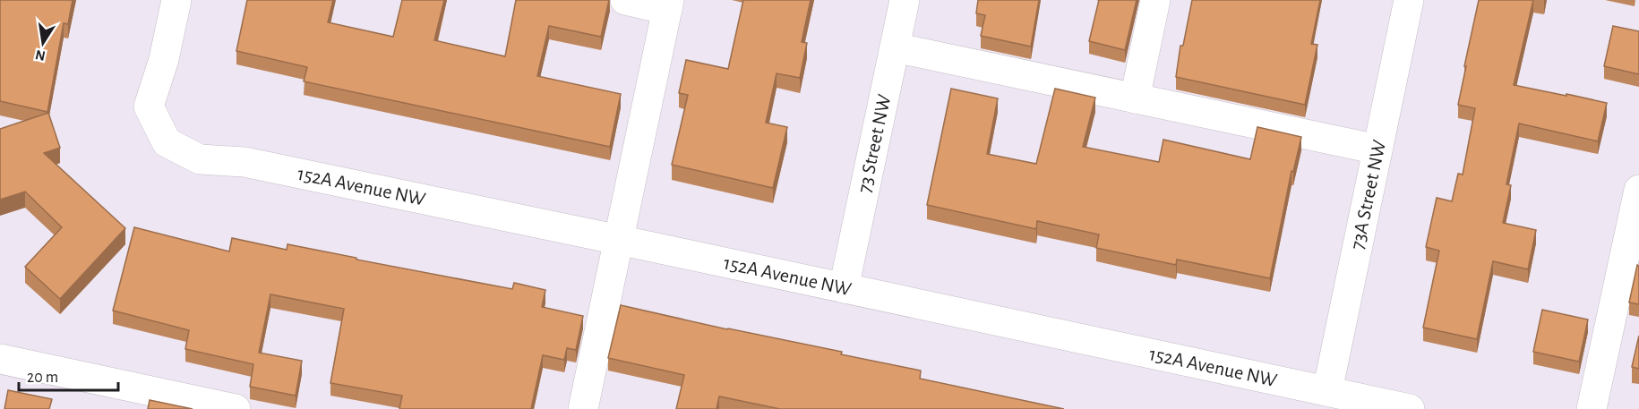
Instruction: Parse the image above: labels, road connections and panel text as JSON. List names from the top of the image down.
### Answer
{
  "streets": {
    "street": ["73 Street NW", "152A Avenue NW", "73A Street NW"]
  },
  "crossings": [
    ["73 Street NW", "152A Avenue NW"],
    ["152A Avenue NW", "73A Street NW"]
  ],
  "scale_bar": "20 m",
  "north": "bottom"
}
